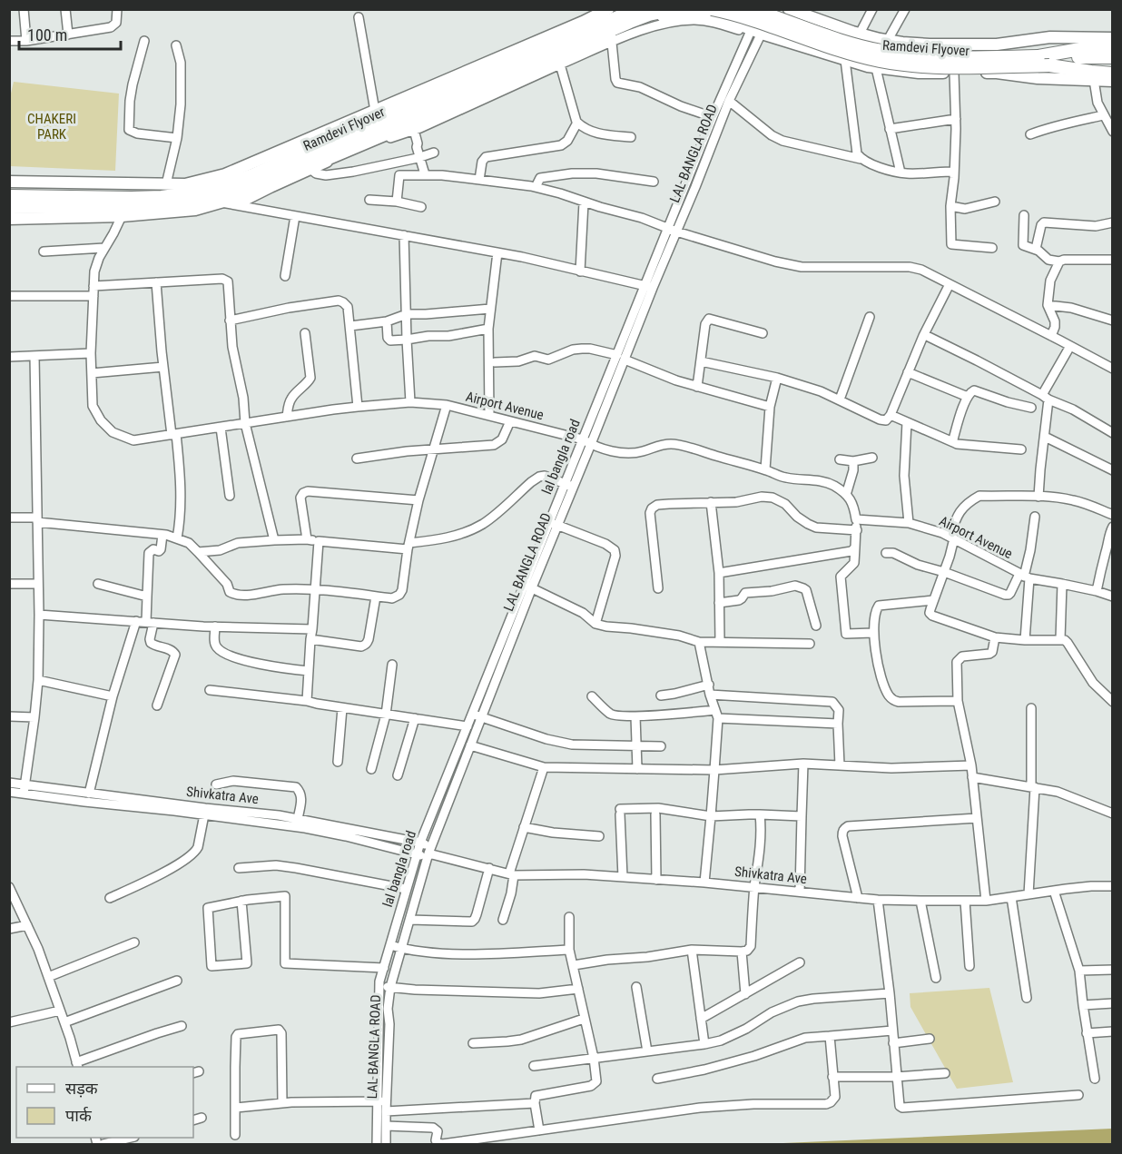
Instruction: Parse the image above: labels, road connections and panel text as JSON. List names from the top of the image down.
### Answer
{
  "streets": {
    "highway": ["Ramdevi Flyover"],
    "street": [
      "LAL BANGLA ROAD",
      "Airport Avenue",
      "lal bangla road",
      "Shivkatra Ave"
    ]
  },
  "crossings": [
    ["LAL BANGLA ROAD", "lal bangla road"],
    ["LAL BANGLA ROAD", "Shivkatra Ave"],
    ["Airport Avenue", "lal bangla road"],
    ["lal bangla road", "Shivkatra Ave"]
  ],
  "parks": ["CHAKERI PARK"],
  "legend": ["सड़क", "पार्क"],
  "scale_bar": "100 m"
}
